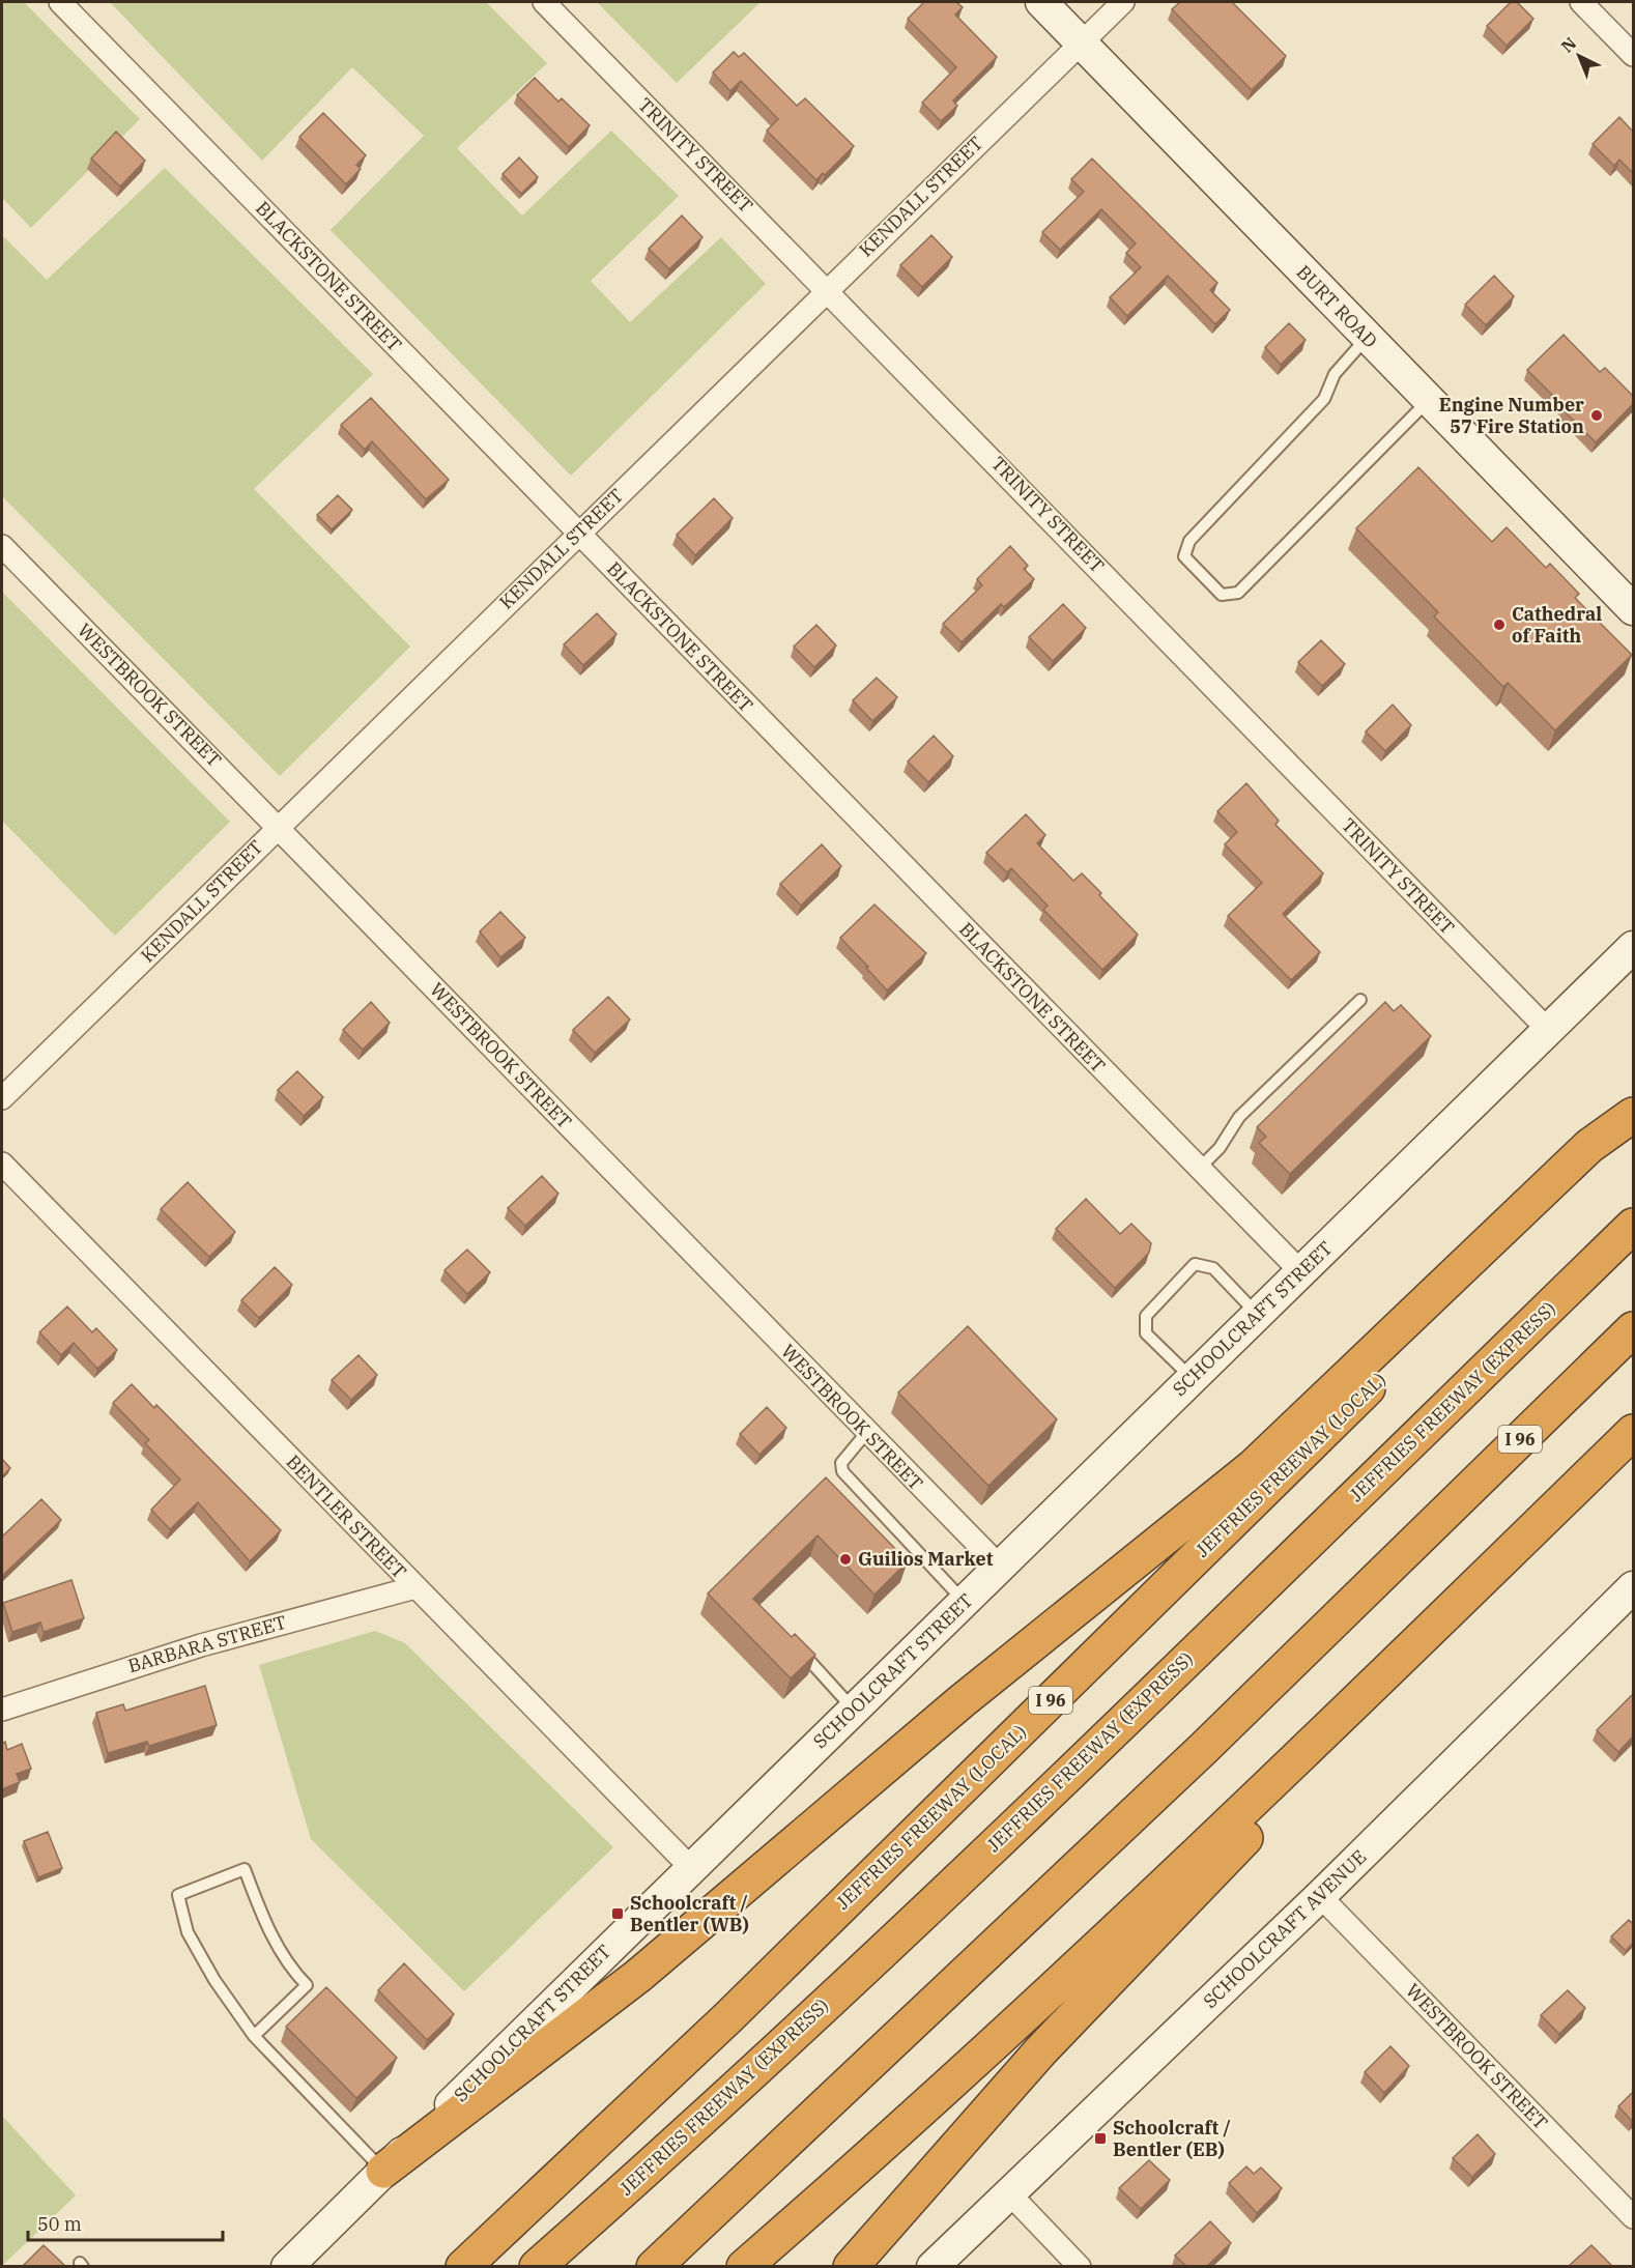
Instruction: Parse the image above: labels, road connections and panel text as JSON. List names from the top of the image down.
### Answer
{
  "streets": {
    "highway": ["JEFFRIES FREEWAY (EXPRESS)", "I 96", "JEFFRIES FREEWAY (LOCAL)"],
    "main road": ["BURT ROAD", "SCHOOLCRAFT STREET", "SCHOOLCRAFT AVENUE"],
    "street": [
      "TRINITY STREET",
      "KENDALL STREET",
      "BLACKSTONE STREET",
      "WESTBROOK STREET",
      "BENTLER STREET",
      "BARBARA STREET"
    ]
  },
  "crossings": [
    ["TRINITY STREET", "KENDALL STREET"],
    ["TRINITY STREET", "SCHOOLCRAFT STREET"],
    ["KENDALL STREET", "BLACKSTONE STREET"],
    ["KENDALL STREET", "BURT ROAD"],
    ["KENDALL STREET", "WESTBROOK STREET"],
    ["BLACKSTONE STREET", "SCHOOLCRAFT STREET"],
    ["WESTBROOK STREET", "SCHOOLCRAFT STREET"],
    ["WESTBROOK STREET", "SCHOOLCRAFT AVENUE"],
    ["SCHOOLCRAFT STREET", "BENTLER STREET"],
    ["BENTLER STREET", "BARBARA STREET"]
  ],
  "places": {
    "other": ["Engine Number 57 Fire Station", "Cathedral of Faith", "Guilios Market"],
    "transit": ["Schoolcraft / Bentler (WB)", "Schoolcraft / Bentler (EB)"]
  },
  "scale_bar": "50 m",
  "north": "top left"
}
